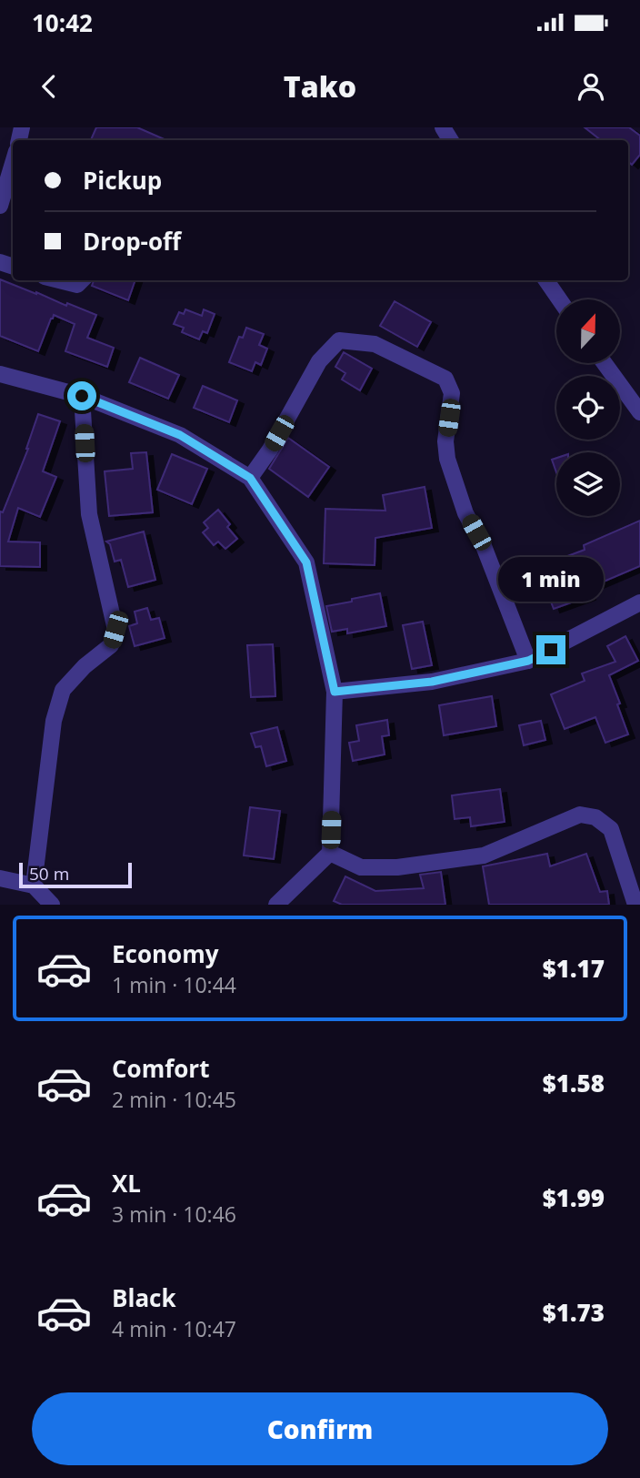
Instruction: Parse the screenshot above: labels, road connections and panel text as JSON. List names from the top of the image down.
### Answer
{
  "scale_bar": "50 m",
  "north": "top",
  "page": {
    "status": "10:42",
    "header": "Tako",
    "banner": ["Pickup", "Drop-off"],
    "bubble": "1 min",
    "scale": "50 m",
    "list": [
      {
        "name": "Economy",
        "note": "1 min · 10:44",
        "value": "$1.17"
      },
      {
        "name": "Comfort",
        "note": "2 min · 10:45",
        "value": "$1.58"
      },
      {
        "name": "XL",
        "note": "3 min · 10:46",
        "value": "$1.99"
      },
      {
        "name": "Black",
        "note": "4 min · 10:47",
        "value": "$1.73"
      }
    ],
    "buttons": "Confirm"
  }
}
